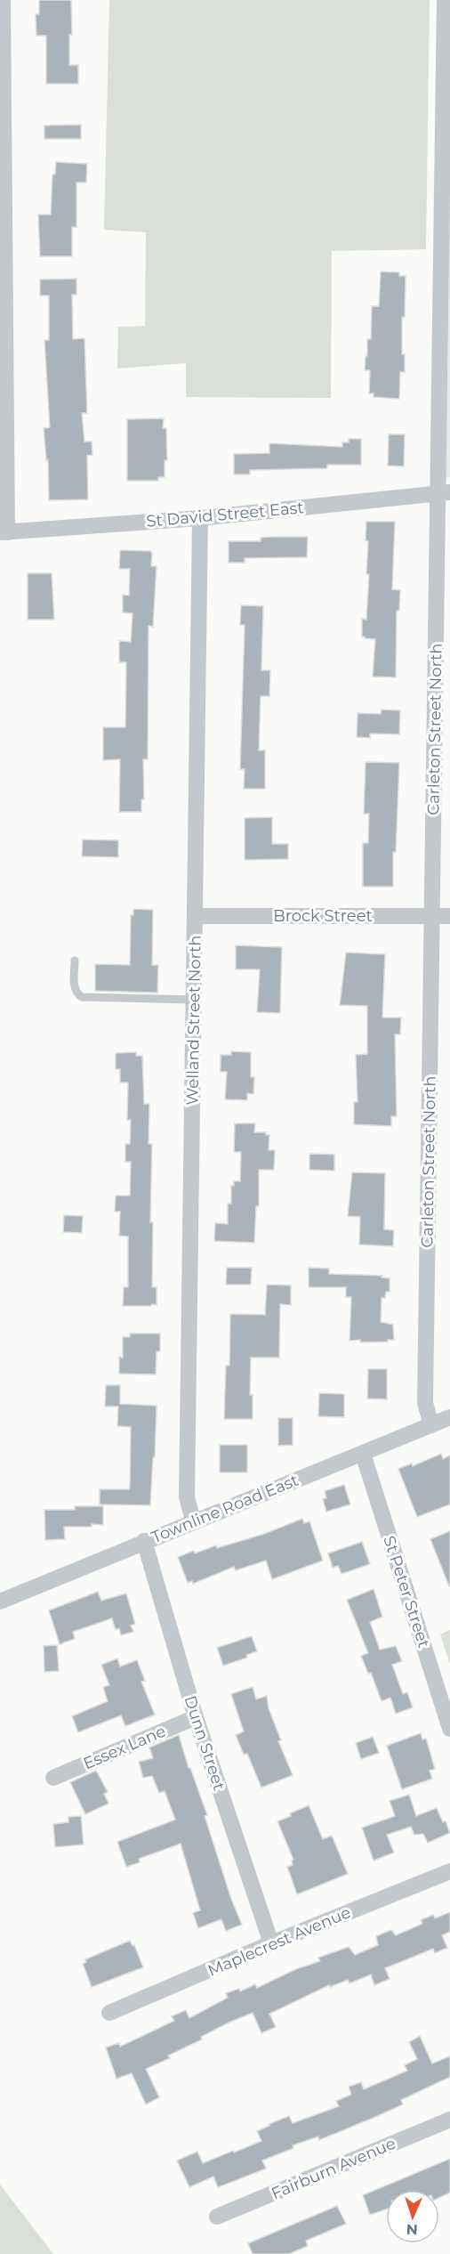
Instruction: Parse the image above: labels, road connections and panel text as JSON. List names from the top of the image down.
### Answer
{
  "streets": {
    "street": [
      "St David Street East",
      "Carleton Street North",
      "Brock Street",
      "Welland Street North",
      "Townline Road East",
      "St Peter Street",
      "Dunn Street",
      "Essex Lane",
      "Maplecrest Avenue",
      "Fairburn Avenue"
    ]
  },
  "crossings": [
    ["St David Street East", "Carleton Street North"],
    ["St David Street East", "Welland Street North"],
    ["Carleton Street North", "Brock Street"],
    ["Carleton Street North", "Townline Road East"],
    ["Brock Street", "Welland Street North"],
    ["Welland Street North", "Townline Road East"],
    ["Townline Road East", "St Peter Street"],
    ["Townline Road East", "Dunn Street"],
    ["Dunn Street", "Essex Lane"],
    ["Dunn Street", "Maplecrest Avenue"]
  ],
  "north": "bottom"
}
